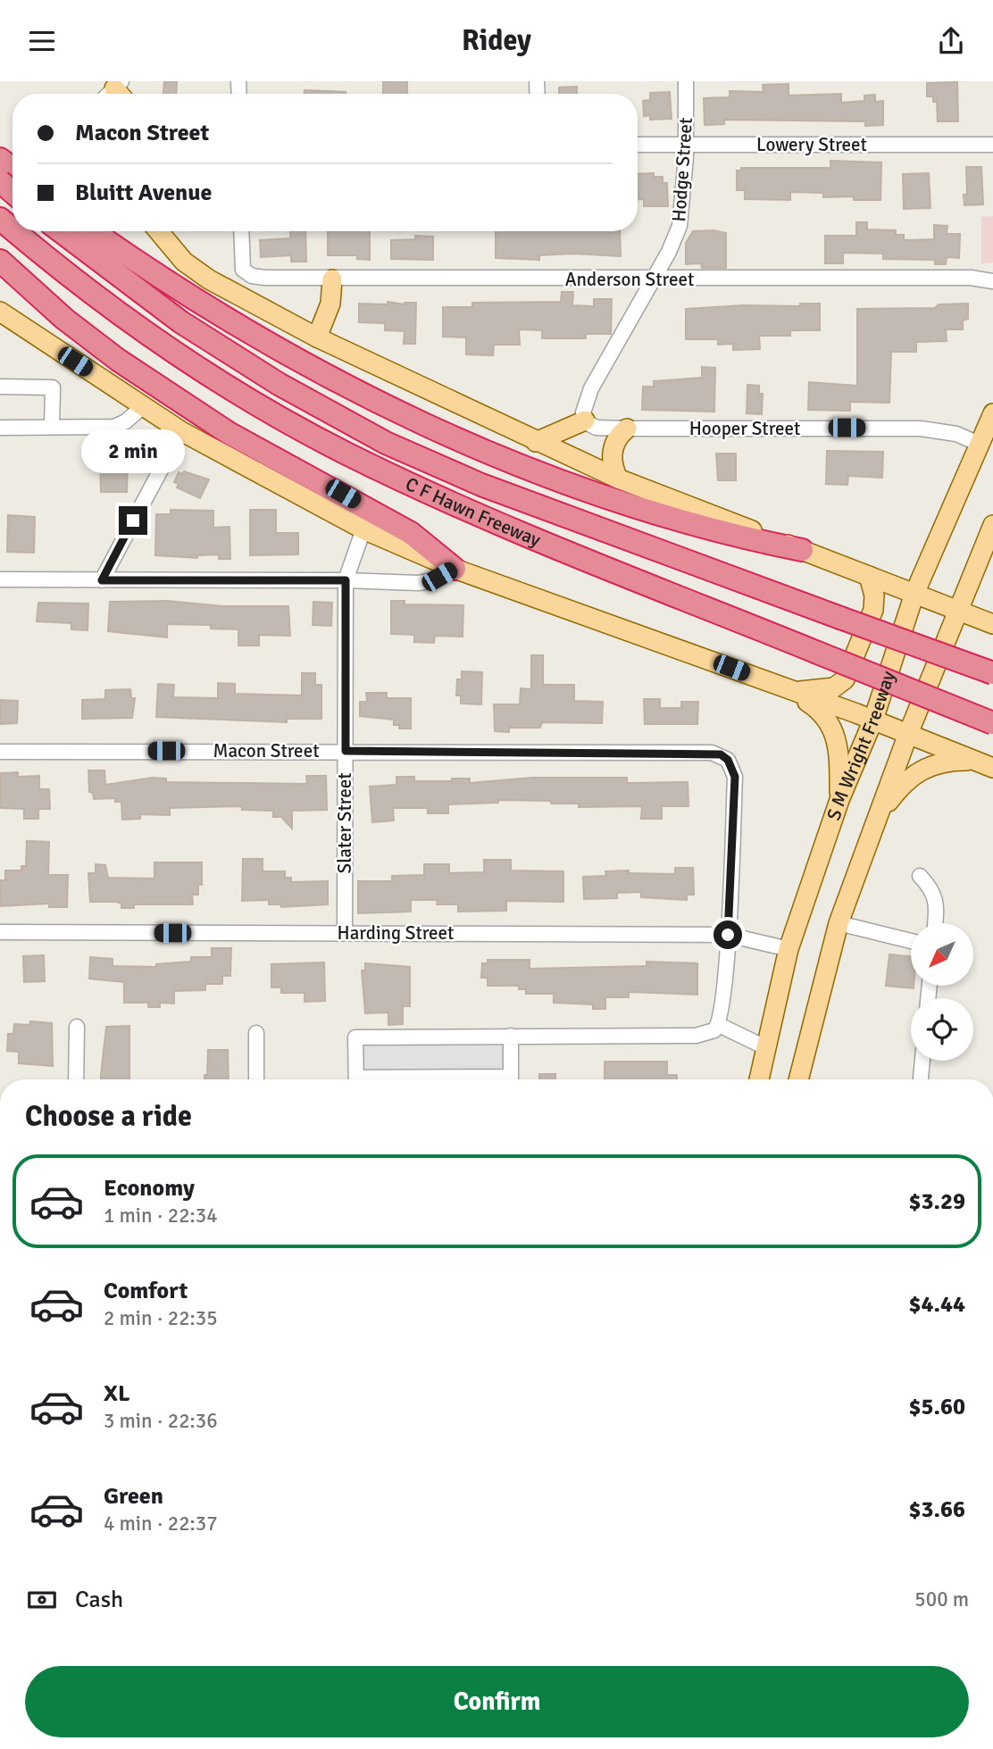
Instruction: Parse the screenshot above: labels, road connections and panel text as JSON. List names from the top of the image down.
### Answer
{
  "streets": {
    "highway": ["C F Hawn Freeway"],
    "main road": ["S M Wright Freeway"],
    "street": [
      "Lowery Street",
      "Hodge Street",
      "Anderson Street",
      "Hooper Street",
      "Macon Street",
      "Slater Street",
      "Harding Street"
    ]
  },
  "crossings": [
    ["Lowery Street", "Hodge Street"],
    ["Hodge Street", "Anderson Street"],
    ["Hodge Street", "Hooper Street"],
    ["Hooper Street", "S M Wright Freeway"],
    ["S M Wright Freeway", "Harding Street"],
    ["Macon Street", "Slater Street"],
    ["Macon Street", "Harding Street"],
    ["Slater Street", "Harding Street"]
  ],
  "north": "bottom left",
  "page": {
    "header": "Ridey",
    "banner": ["Macon Street", "Bluitt Avenue"],
    "bubble": "2 min",
    "heading": "Choose a ride",
    "list": [
      {
        "name": "Economy",
        "note": "1 min · 22:34",
        "value": "$3.29"
      },
      {
        "name": "Comfort",
        "note": "2 min · 22:35",
        "value": "$4.44"
      },
      {
        "name": "XL",
        "note": "3 min · 22:36",
        "value": "$5.60"
      },
      {
        "name": "Green",
        "note": "4 min · 22:37",
        "value": "$3.66"
      }
    ],
    "pay": ["Cash", "500 m"],
    "buttons": "Confirm"
  }
}
